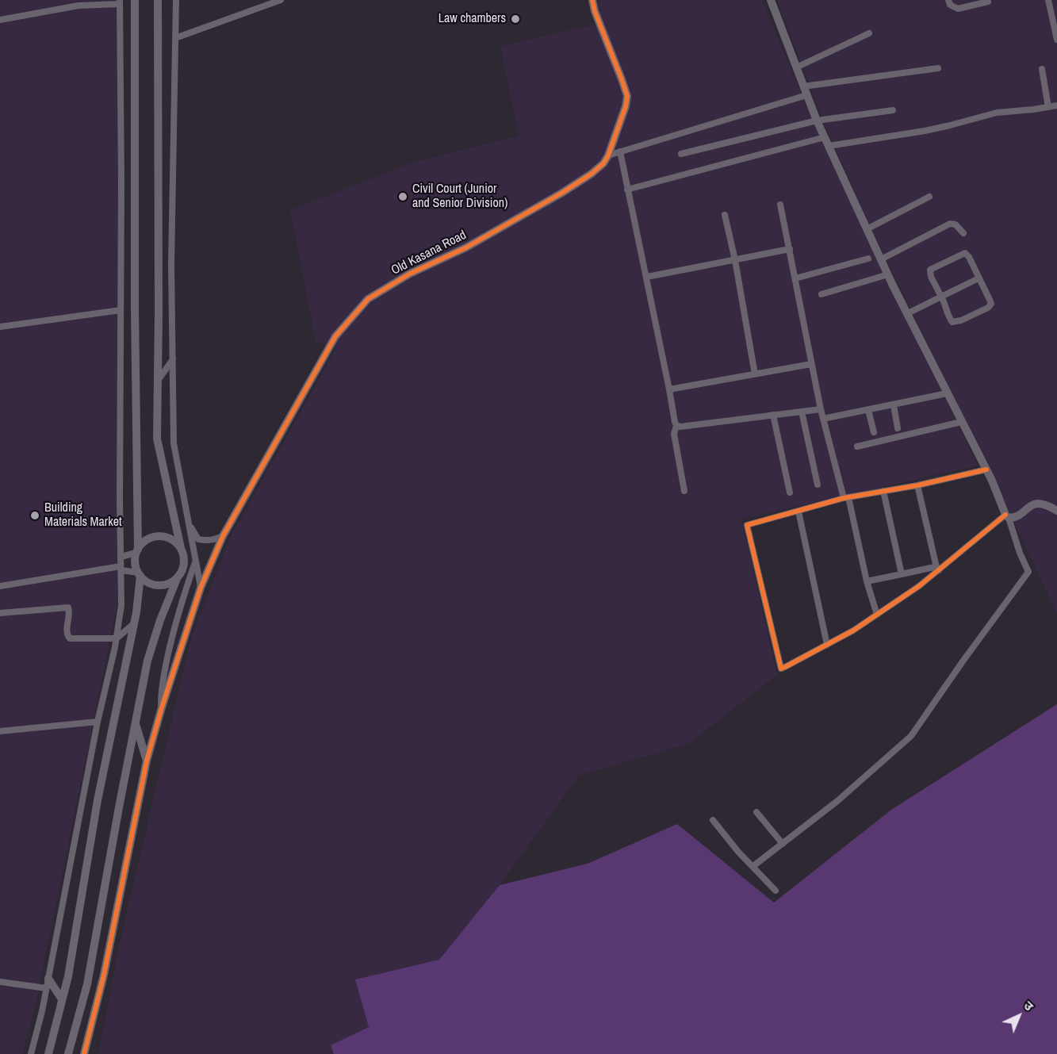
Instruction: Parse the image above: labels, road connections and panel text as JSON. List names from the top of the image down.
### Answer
{
  "streets": {
    "main road": ["Old Kasana Road"]
  },
  "places": ["Law chambers", "Civil Court (Junior and Senior Division)", "Building Materials Market"],
  "north": "top right"
}
